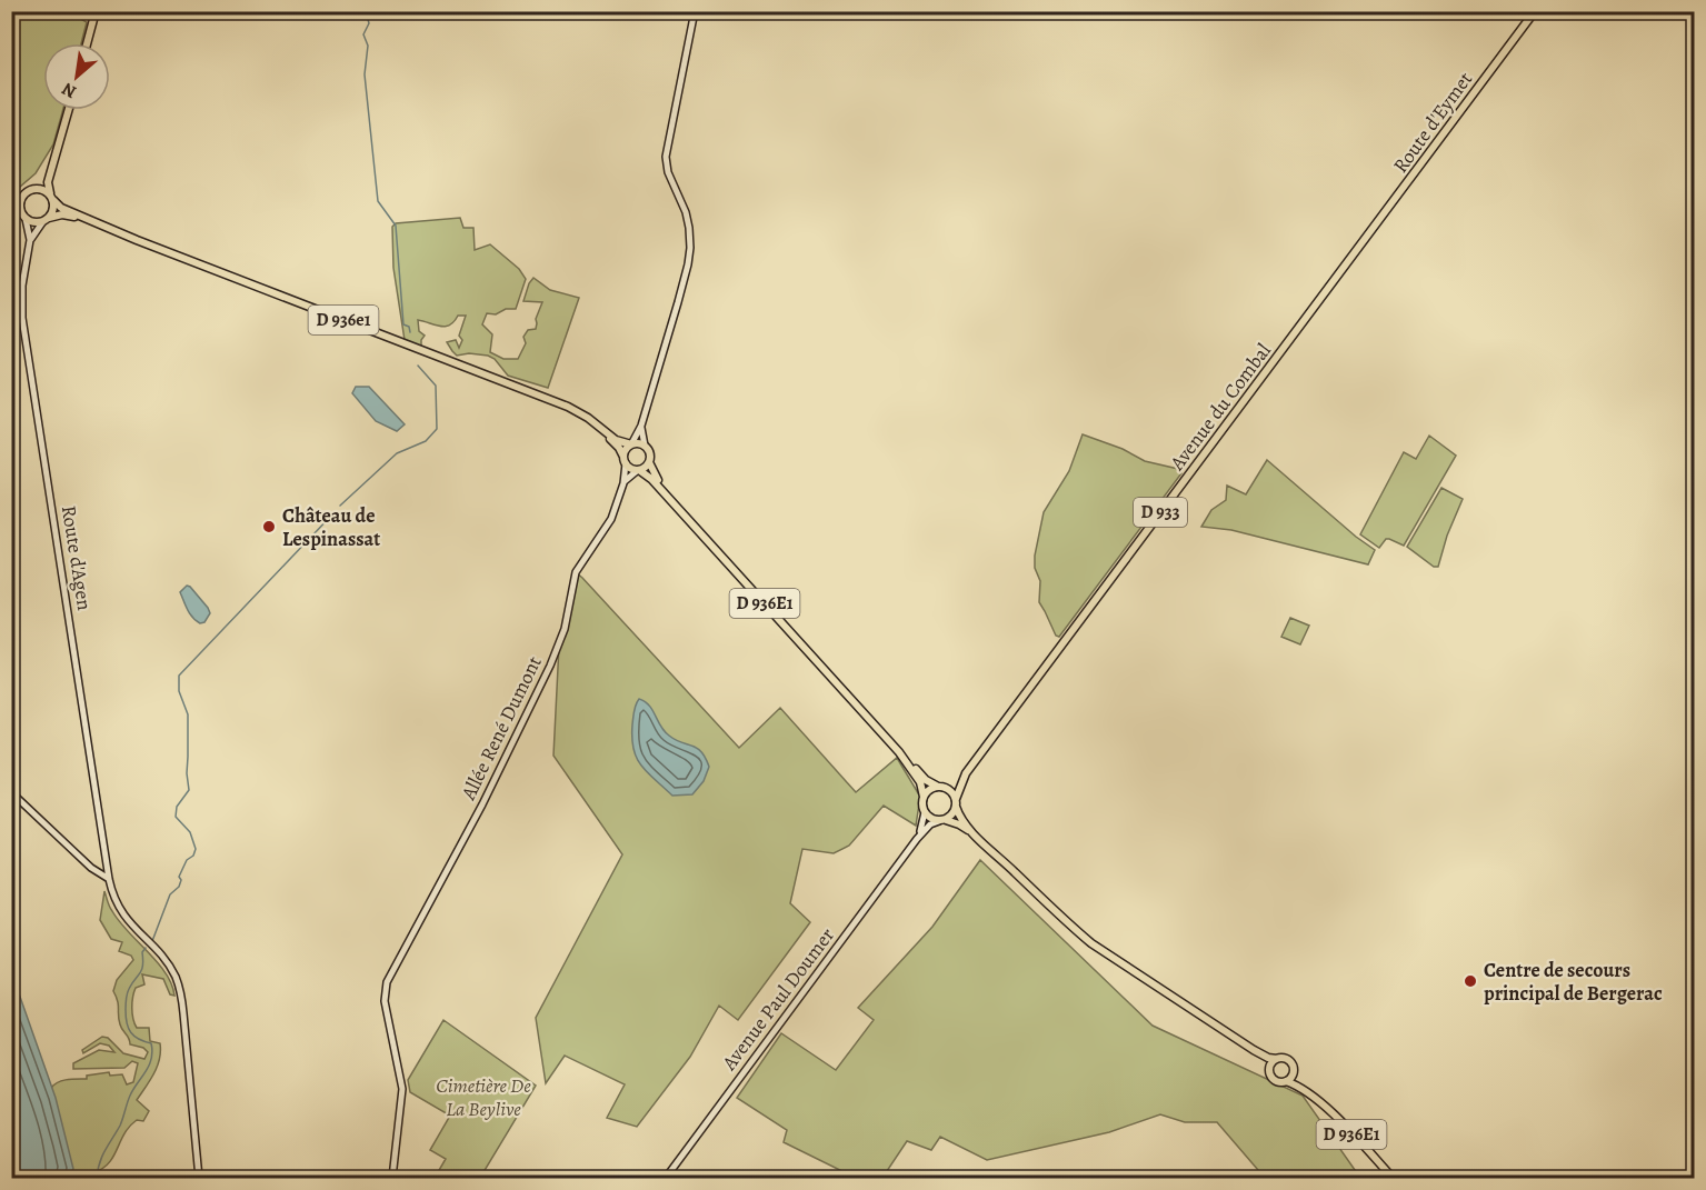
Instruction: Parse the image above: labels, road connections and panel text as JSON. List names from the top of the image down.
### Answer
{
  "streets": {
    "main road": [
      "Route d'Eymet",
      "D 936e1",
      "Avenue du Combal",
      "D 933",
      "Route d'Agen",
      "D 936E1",
      "Allée René Dumont",
      "Avenue Paul Doumer"
    ]
  },
  "crossings": [
    ["Route d'Eymet", "Avenue du Combal"],
    ["D 936e1", "Route d'Agen"],
    ["D 936e1", "D 936E1"],
    ["D 936e1", "Allée René Dumont"],
    ["Avenue du Combal", "D 933"],
    ["D 933", "D 936E1"],
    ["D 936E1", "Allée René Dumont"]
  ],
  "parks": ["Cimetière De La Beylive"],
  "places": ["Château de Lespinassat", "Centre de secours principal de Bergerac"],
  "north": "bottom left"
}
